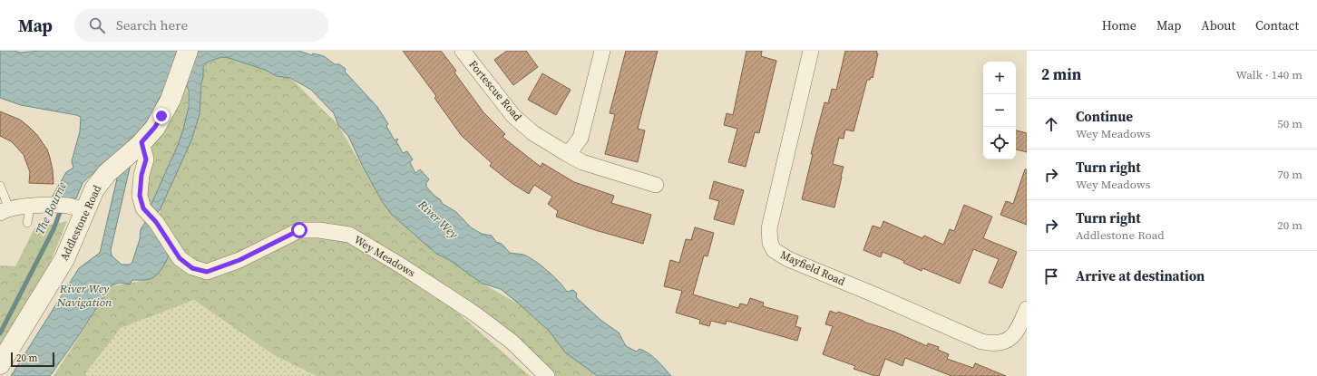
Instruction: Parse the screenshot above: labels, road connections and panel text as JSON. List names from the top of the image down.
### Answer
{
  "streets": {
    "street": [
      "Fortescue Road",
      "Addlestone Road",
      "Wey Meadows",
      "Mayfield Road"
    ]
  },
  "crossings": [
    ["Addlestone Road", "Wey Meadows"]
  ],
  "water": ["The Bourne", "River Wey", "River Wey Navigation"],
  "scale_bar": "20 m",
  "page": {
    "header": "Map",
    "search": "Search here",
    "nav": [
      "Home",
      "Map",
      "About",
      "Contact"
    ],
    "heading": ["2 min", "Walk · 140 m"],
    "map_buttons": ["+", "−"],
    "list": [
      ["Continue", "Wey Meadows", "50 m"],
      ["Turn right", "Wey Meadows", "70 m"],
      ["Turn right", "Addlestone Road", "20 m"],
      "Arrive at destination"
    ],
    "scale": "20 m"
  }
}
